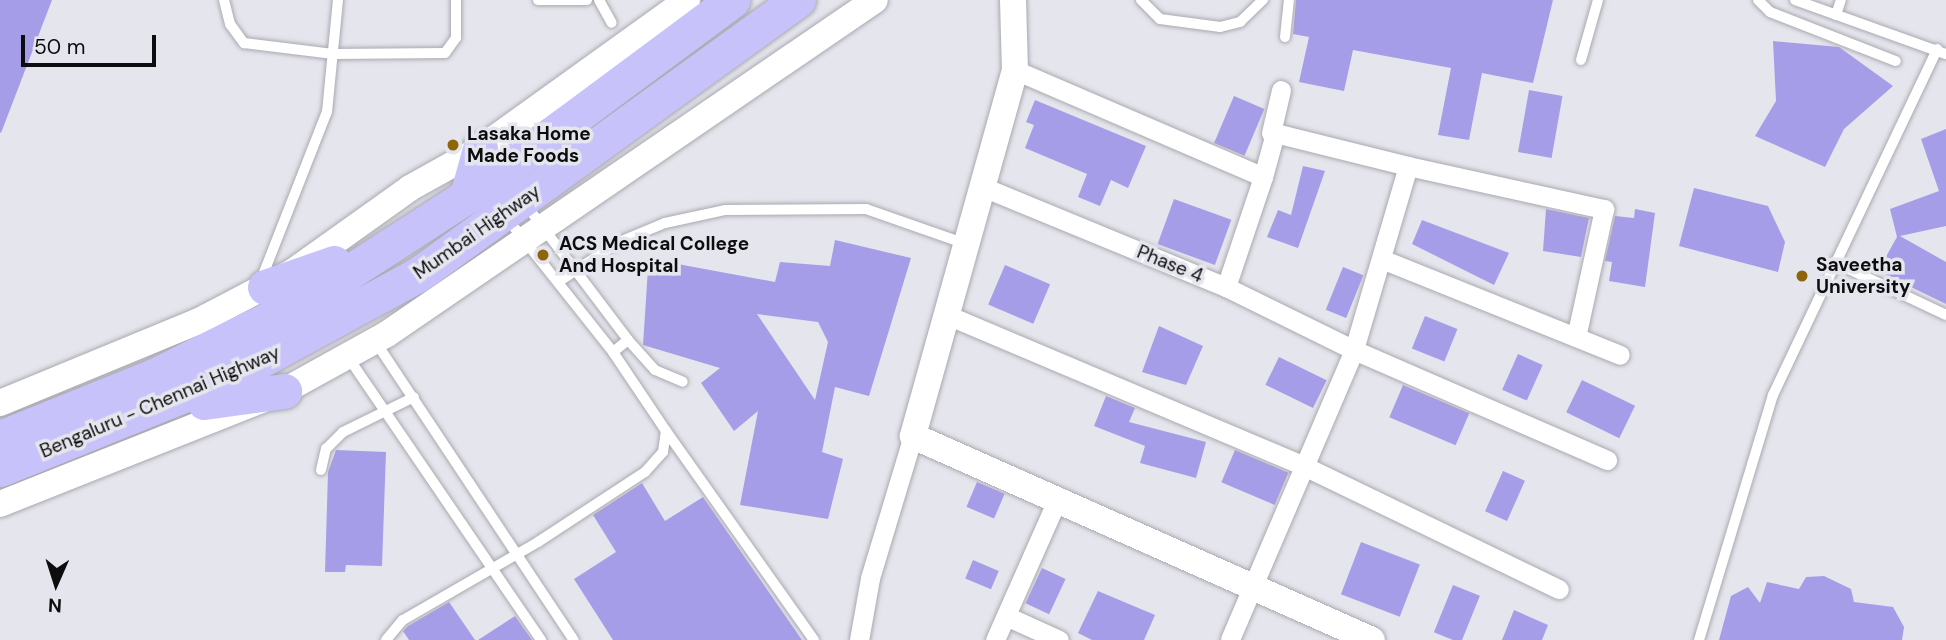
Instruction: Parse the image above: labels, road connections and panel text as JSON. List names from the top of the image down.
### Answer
{
  "streets": {
    "highway": ["Mumbai Highway", "Bengaluru - Chennai Highway"],
    "street": ["Phase 4"]
  },
  "crossings": [
    ["Mumbai Highway", "Bengaluru - Chennai Highway"]
  ],
  "places": ["Lasaka Home Made Foods", "ACS Medical College And Hospital", "Saveetha University"],
  "scale_bar": "50 m",
  "north": "bottom"
}
